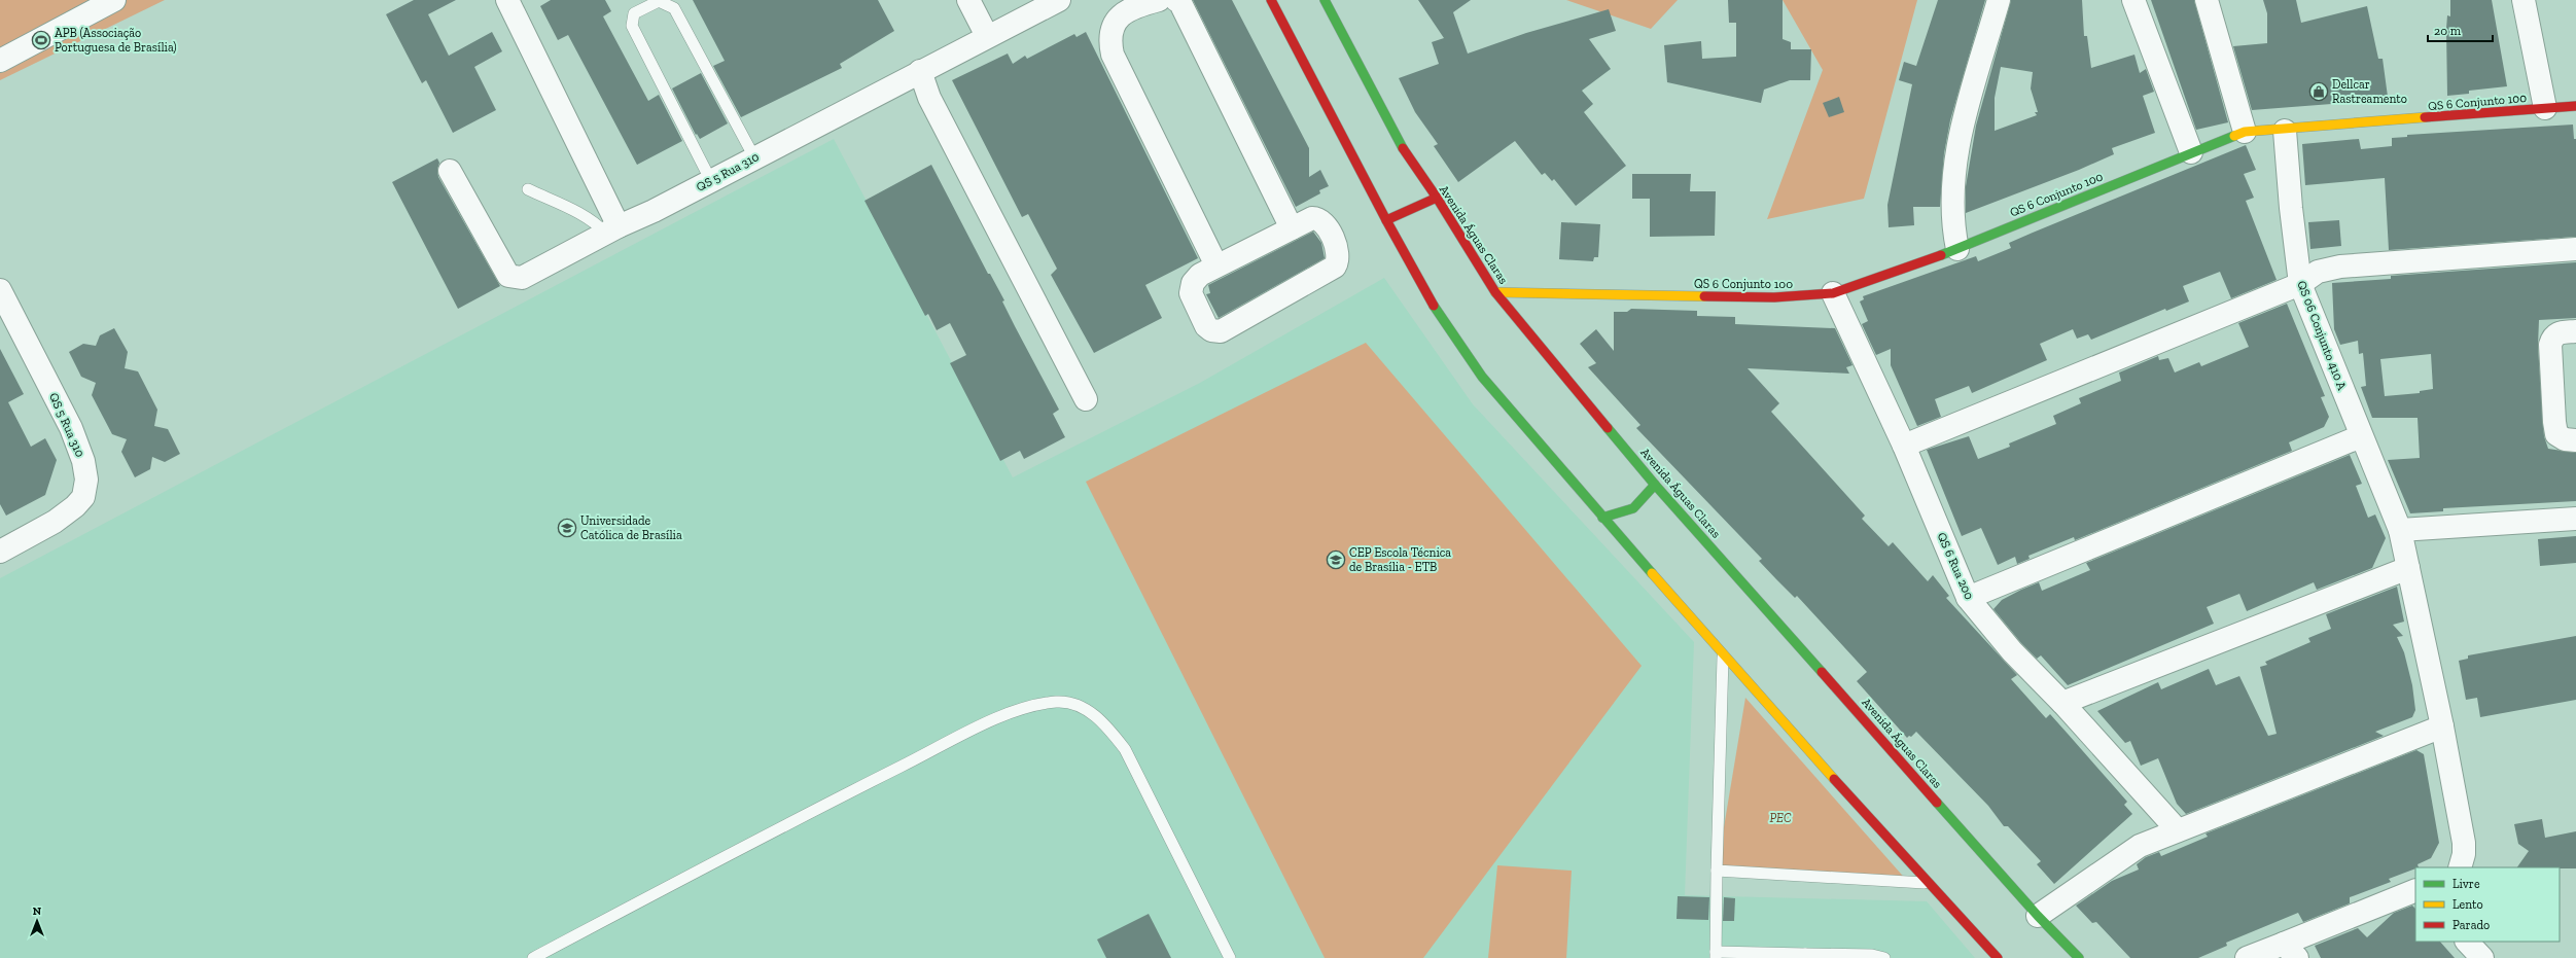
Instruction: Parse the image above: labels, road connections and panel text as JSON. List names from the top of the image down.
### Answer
{
  "streets": {
    "main road": ["QS 6 Conjunto 100", "Avenida Águas Claras"],
    "street": ["QS 5 Rua 310", "QS 06 Conjunto 410 A", "QS 6 Rua 200"]
  },
  "crossings": [
    ["QS 6 Conjunto 100", "Avenida Águas Claras"],
    ["QS 6 Conjunto 100", "QS 06 Conjunto 410 A"],
    ["QS 6 Conjunto 100", "QS 6 Rua 200"]
  ],
  "parks": ["PEC"],
  "places": {
    "sports": ["APB (Associação Portuguesa de Brasília)"],
    "shop": ["Dellcar Rastreamento"],
    "school or university": ["Universidade Católica de Brasília", "CEP Escola Técnica de Brasília - ETB"]
  },
  "legend": ["Livre", "Lento", "Parado"],
  "scale_bar": "20 m",
  "north": "top"
}
